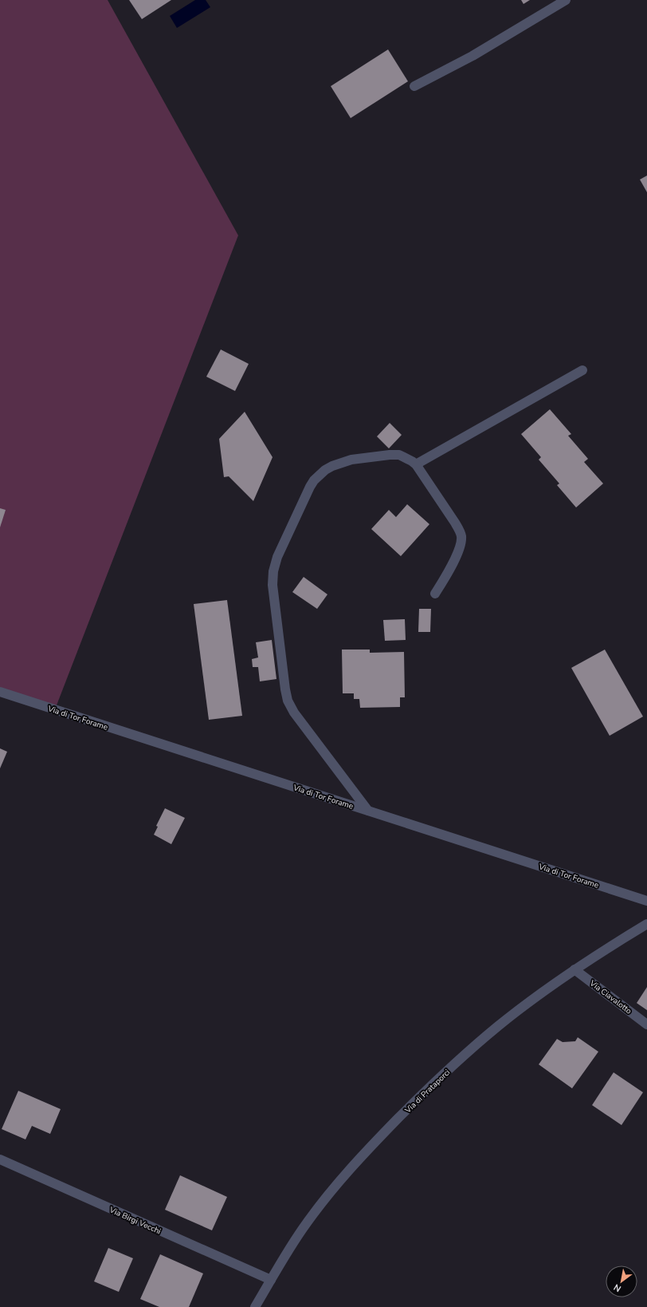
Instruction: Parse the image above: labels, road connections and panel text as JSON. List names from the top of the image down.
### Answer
{
  "streets": {
    "street": [
      "Via di Tor Forame",
      "Via Ciavalotto",
      "Via di Prataporci",
      "Via Birgi Vecchi"
    ]
  },
  "crossings": [
    ["Via Ciavalotto", "Via di Prataporci"],
    ["Via di Prataporci", "Via Birgi Vecchi"]
  ],
  "north": "bottom left"
}
